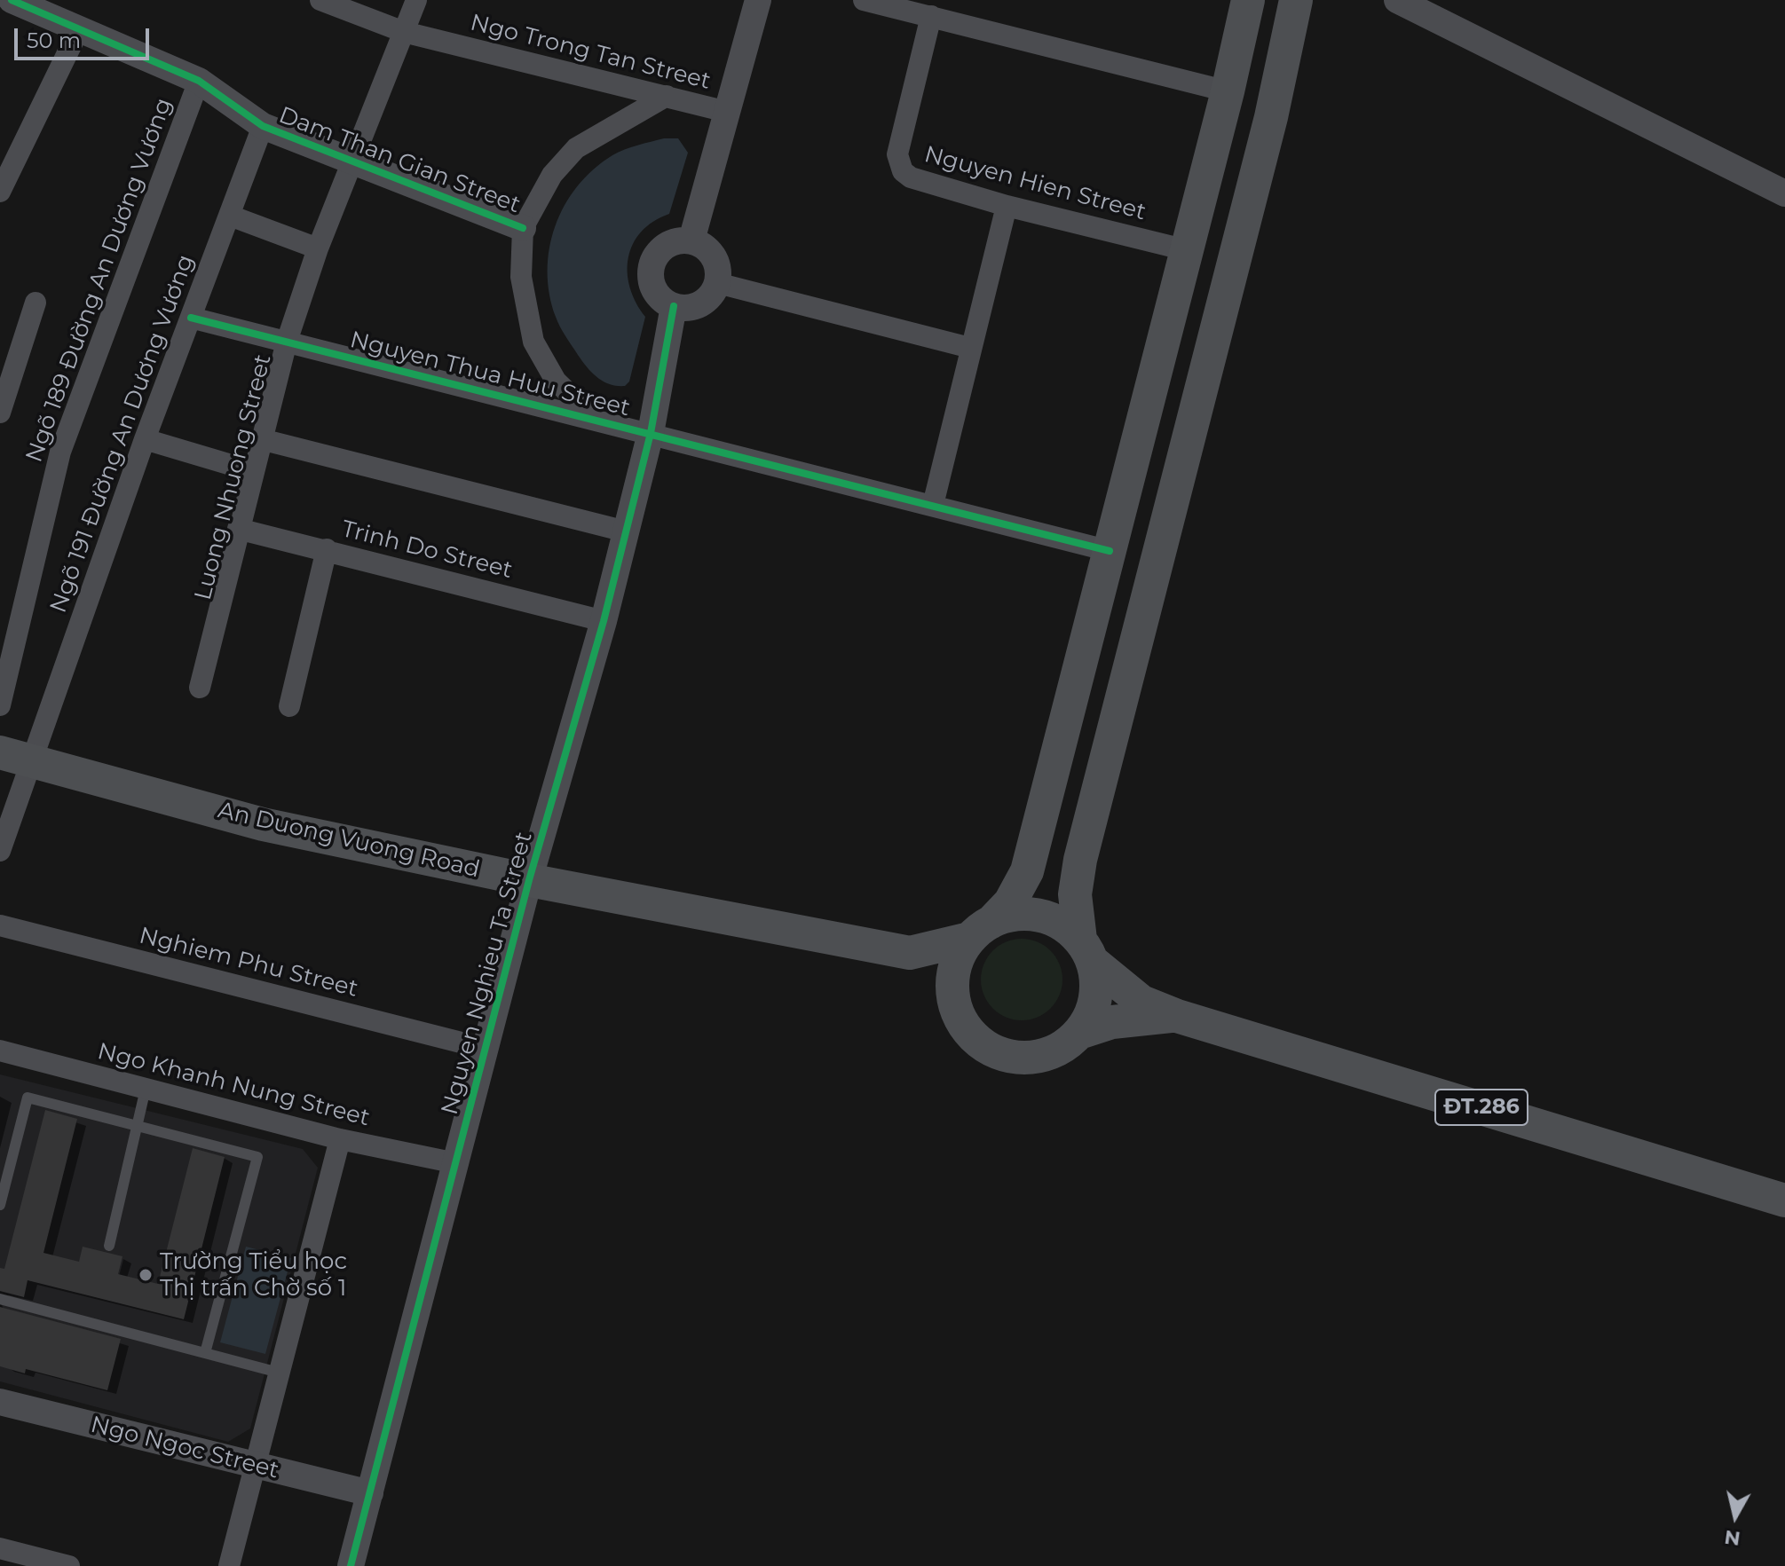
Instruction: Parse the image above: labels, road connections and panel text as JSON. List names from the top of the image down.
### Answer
{
  "streets": {
    "main road": ["An Duong Vuong Road", "ĐT.286"],
    "street": [
      "Ngo Trong Tan Street",
      "Dam Than Gian Street",
      "Nguyen Hien Street",
      "Ngõ 189 Đường An Dương Vương",
      "Nguyen Thua Huu Street",
      "Ngõ 191 Đường An Dương Vương",
      "Luong Nhuong Street",
      "Trinh Do Street",
      "Nghiem Phu Street",
      "Nguyen Nghieu Ta Street",
      "Ngo Khanh Nung Street",
      "Ngo Ngoc Street"
    ]
  },
  "crossings": [
    ["Ngo Trong Tan Street", "Luong Nhuong Street"],
    ["Dam Than Gian Street", "Ngõ 189 Đường An Dương Vương"],
    ["Dam Than Gian Street", "Ngõ 191 Đường An Dương Vương"],
    ["Dam Than Gian Street", "Luong Nhuong Street"],
    ["Nguyen Thua Huu Street", "Ngõ 191 Đường An Dương Vương"],
    ["Nguyen Thua Huu Street", "Luong Nhuong Street"],
    ["Nguyen Thua Huu Street", "Nguyen Nghieu Ta Street"],
    ["Ngõ 191 Đường An Dương Vương", "An Duong Vuong Road"],
    ["Luong Nhuong Street", "Trinh Do Street"],
    ["Trinh Do Street", "Nguyen Nghieu Ta Street"],
    ["An Duong Vuong Road", "Nguyen Nghieu Ta Street"],
    ["An Duong Vuong Road", "ĐT.286"],
    ["Nghiem Phu Street", "Nguyen Nghieu Ta Street"],
    ["Nguyen Nghieu Ta Street", "Ngo Khanh Nung Street"],
    ["Nguyen Nghieu Ta Street", "Ngo Ngoc Street"]
  ],
  "places": ["Trường Tiểu học Thị trấn Chờ số 1"],
  "scale_bar": "50 m",
  "north": "bottom"
}
